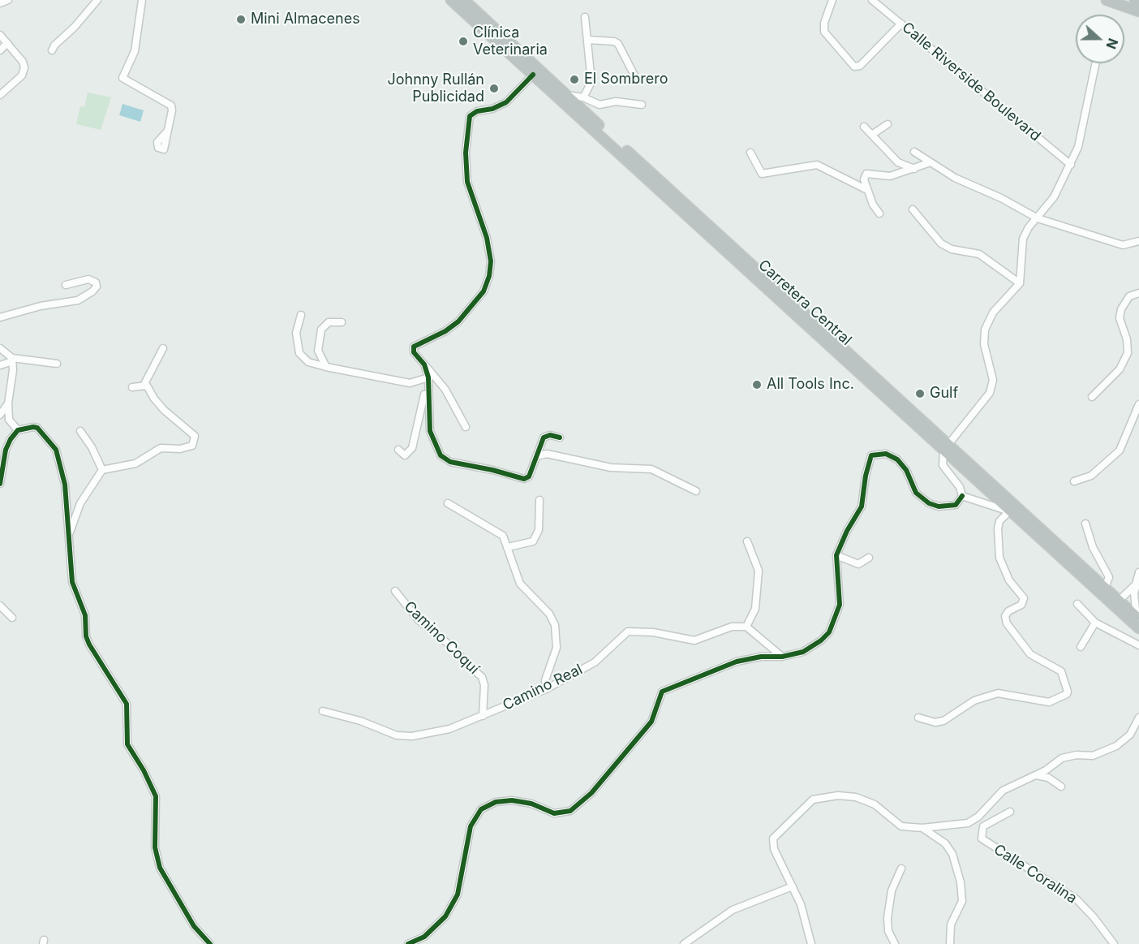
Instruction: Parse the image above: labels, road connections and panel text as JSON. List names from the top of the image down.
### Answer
{
  "streets": {
    "highway": ["Carretera Central"],
    "street": [
      "Calle Riverside Boulevard",
      "Camino Coquí",
      "Camino Real",
      "Calle Coralina"
    ]
  },
  "crossings": [
    ["Camino Coquí", "Camino Real"]
  ],
  "places": [
    "Mini Almacenes",
    "Clínica Veterinaria",
    "El Sombrero",
    "Johnny Rullán Publicidad",
    "All Tools Inc.",
    "Gulf"
  ],
  "north": "right"
}
